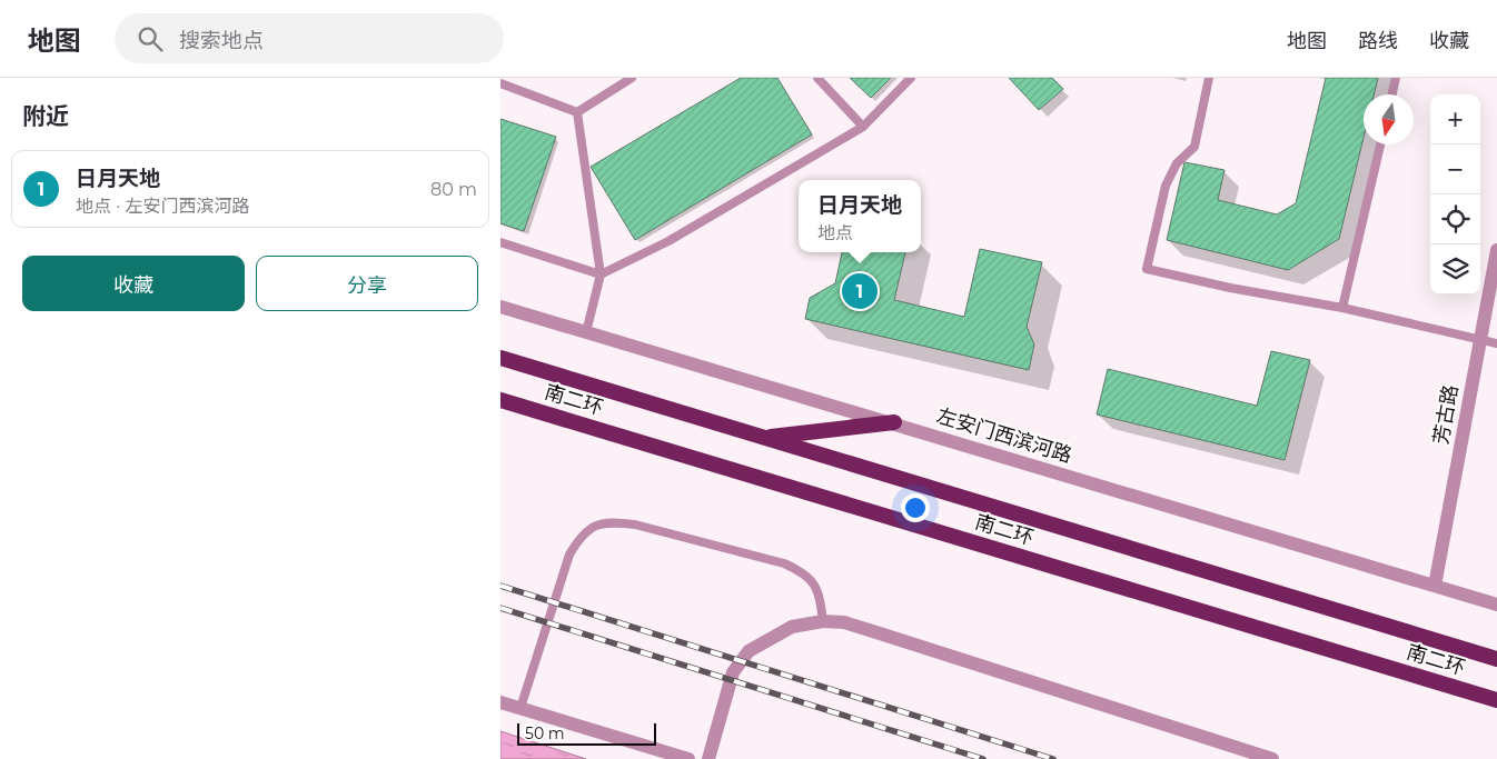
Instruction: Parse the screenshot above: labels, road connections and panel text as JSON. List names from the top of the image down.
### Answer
{
  "streets": {
    "highway": ["南二环"],
    "street": ["芳古路", "左安门西滨河路"]
  },
  "crossings": [
    ["芳古路", "左安门西滨河路"]
  ],
  "scale_bar": "50 m",
  "north": "bottom",
  "page": {
    "header": "地图",
    "search": "搜索地点",
    "nav": ["地图", "路线", "收藏"],
    "heading": "附近",
    "map_buttons": ["+", "−"],
    "list": [
      {
        "mark": "1",
        "name": "日月天地",
        "note": "地点 · 左安门西滨河路",
        "value": "80 m"
      }
    ],
    "popup": ["日月天地", "地点"],
    "buttons": ["收藏", "分享"],
    "pins": "1",
    "scale": "50 m"
  }
}
